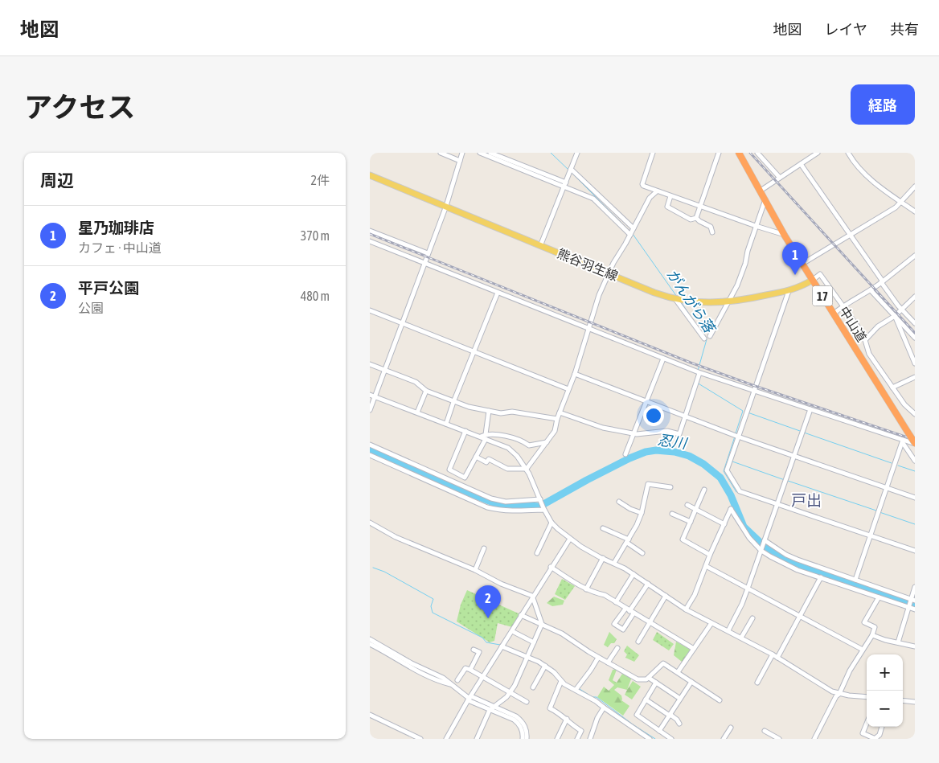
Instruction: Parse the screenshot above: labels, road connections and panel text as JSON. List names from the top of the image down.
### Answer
{
  "streets": {
    "highway": ["17", "中山道"],
    "main road": ["熊谷羽生線"]
  },
  "crossings": [
    ["熊谷羽生線", "中山道"]
  ],
  "districts": ["戸出"],
  "water": ["がんがら落", "忍川"],
  "page": {
    "header": "地図",
    "nav": ["地図", "レイヤ", "共有"],
    "title": "アクセス",
    "buttons": "経路",
    "heading": ["周辺", "2件"],
    "list": [
      {
        "mark": "1",
        "name": "星乃珈琲店",
        "note": "カフェ · 中山道",
        "value": "370 m"
      },
      {
        "mark": "2",
        "name": "平戸公園",
        "note": "公園",
        "value": "480 m"
      }
    ],
    "pins": ["1", "2"],
    "map_buttons": ["+", "−"]
  }
}
